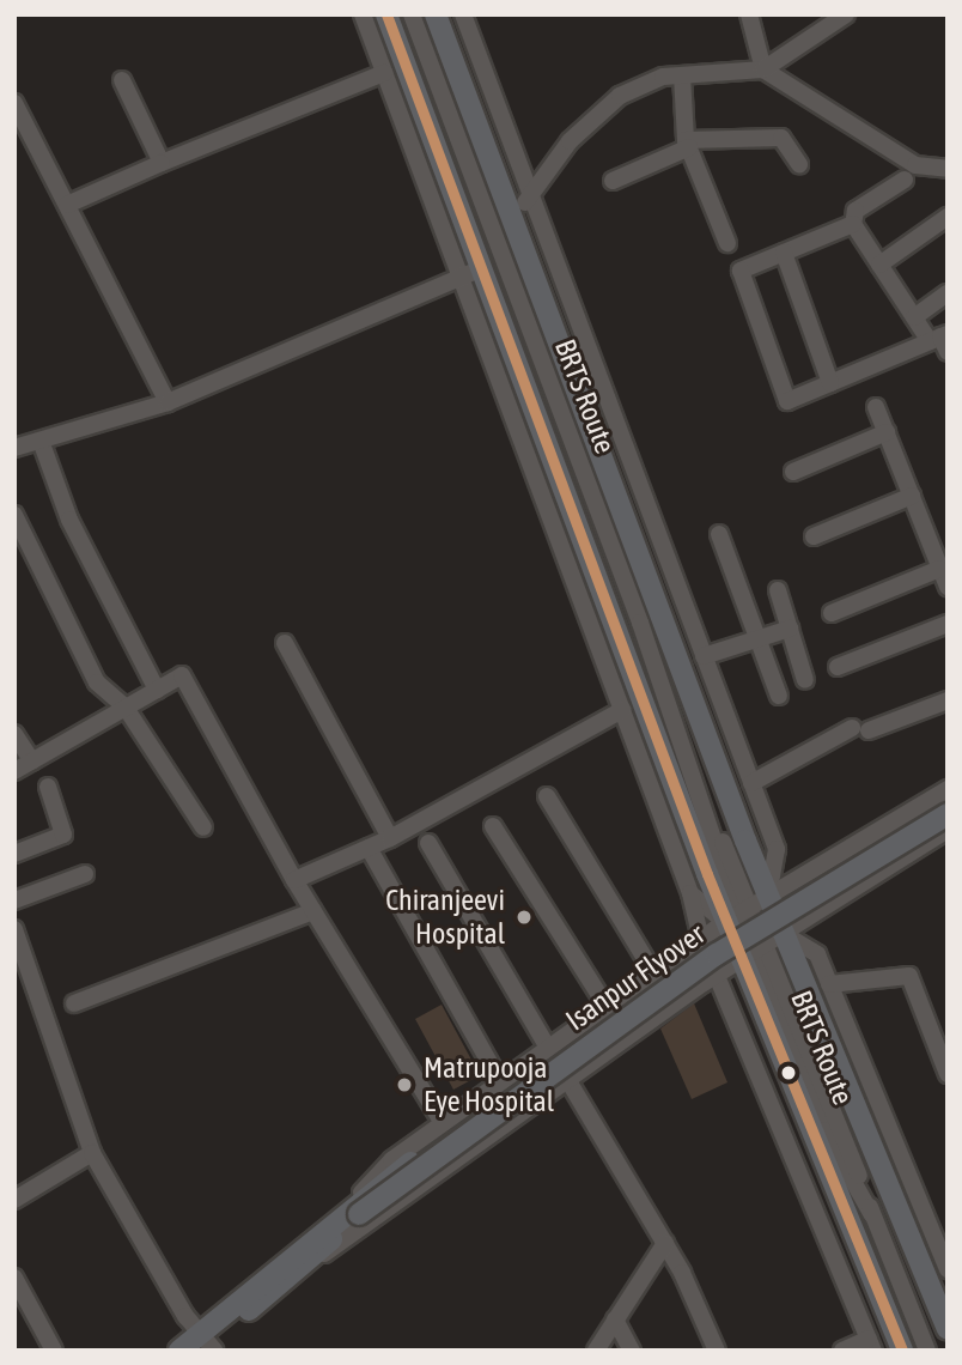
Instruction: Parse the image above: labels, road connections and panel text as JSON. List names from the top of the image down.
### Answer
{
  "streets": {
    "main road": ["Isanpur Flyover"],
    "street": ["BRTS Route"]
  },
  "places": ["Chiranjeevi Hospital", "Matrupooja Eye Hospital"]
}
